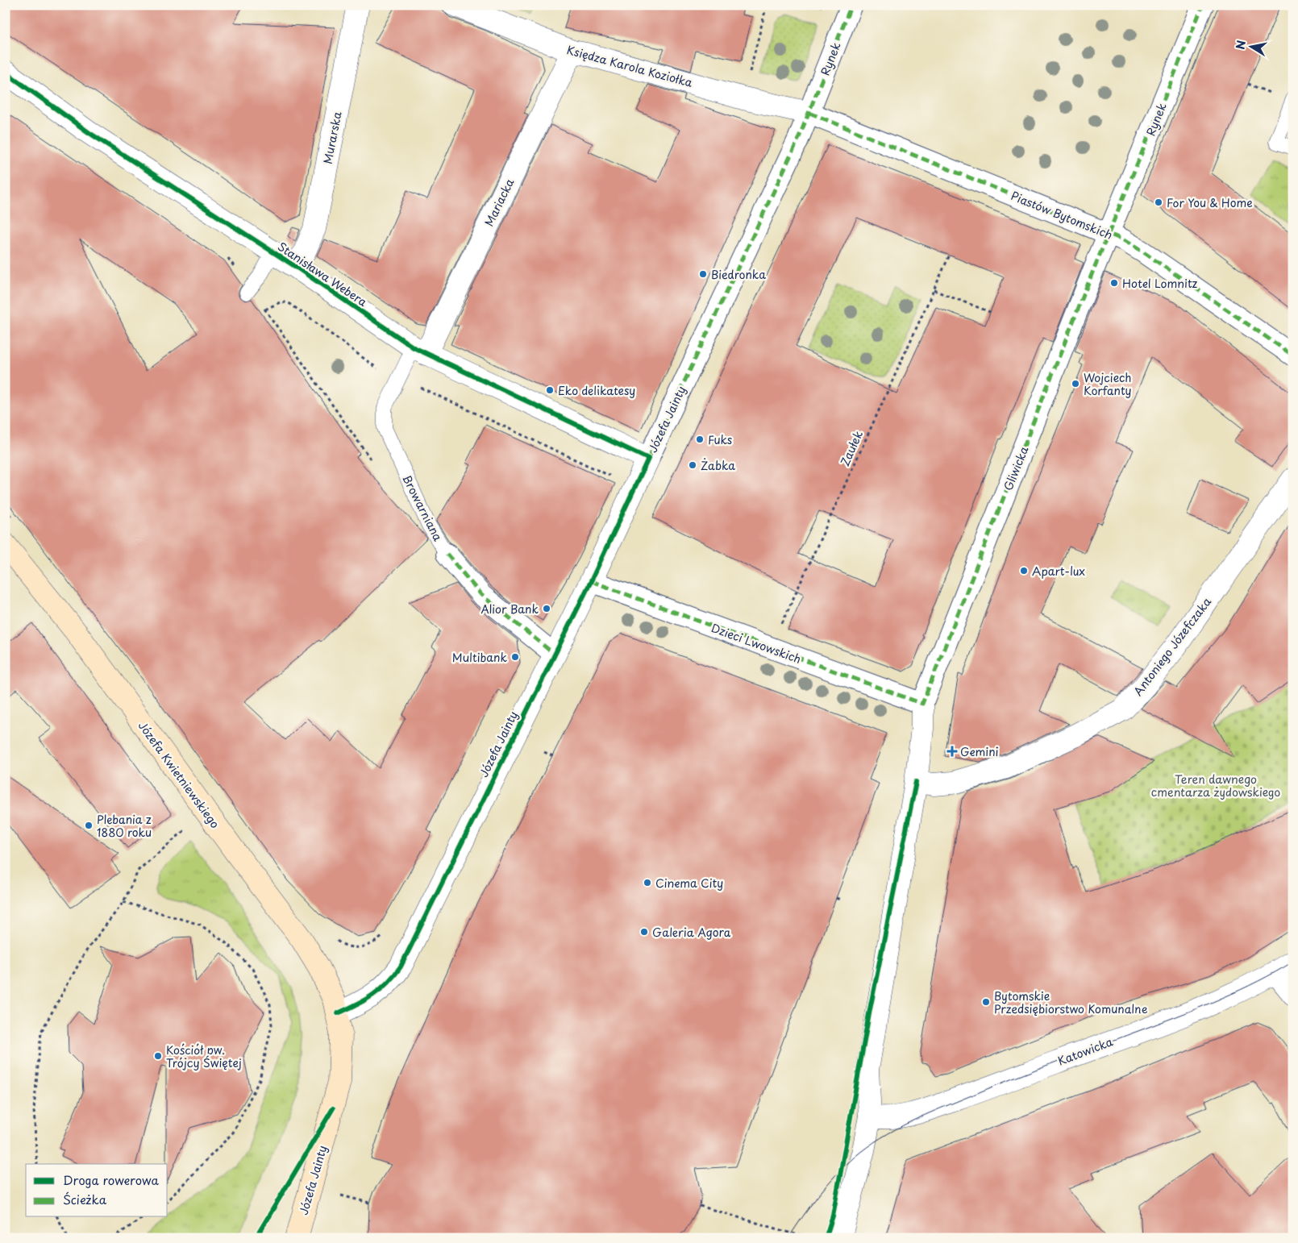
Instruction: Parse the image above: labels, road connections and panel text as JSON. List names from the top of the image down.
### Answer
{
  "streets": {
    "main road": ["Józefa Jainty", "Józefa Kwietniewskiego"],
    "street": [
      "Rynek",
      "Księdza Karola Koziołka",
      "Murarska",
      "Mariacka",
      "Piastów Bytomskich",
      "Stanisława Webera",
      "Gliwicka",
      "Browarniana",
      "Dzieci Lwowskich",
      "Antoniego Józefczaka",
      "Katowicka"
    ],
    "path": ["Zaułek"]
  },
  "crossings": [
    ["Rynek", "Księdza Karola Koziołka"],
    ["Rynek", "Piastów Bytomskich"],
    ["Rynek", "Józefa Jainty"],
    ["Rynek", "Gliwicka"],
    ["Księdza Karola Koziołka", "Mariacka"],
    ["Księdza Karola Koziołka", "Piastów Bytomskich"],
    ["Księdza Karola Koziołka", "Józefa Jainty"],
    ["Murarska", "Stanisława Webera"],
    ["Mariacka", "Stanisława Webera"],
    ["Mariacka", "Browarniana"],
    ["Piastów Bytomskich", "Józefa Jainty"],
    ["Piastów Bytomskich", "Gliwicka"],
    ["Stanisława Webera", "Józefa Jainty"],
    ["Stanisława Webera", "Browarniana"],
    ["Józefa Jainty", "Browarniana"],
    ["Józefa Jainty", "Dzieci Lwowskich"],
    ["Józefa Jainty", "Józefa Kwietniewskiego"],
    ["Zaułek", "Dzieci Lwowskich"],
    ["Gliwicka", "Dzieci Lwowskich"]
  ],
  "parks": ["Teren dawnego cmentarza żydowskiego"],
  "places": {
    "other": [
      "For You & Home",
      "Biedronka",
      "Hotel Lomnitz",
      "Wojciech Korfanty",
      "Eko delikatesy",
      "Fuks",
      "Żabka",
      "Apart-lux",
      "Alior Bank",
      "Multibank",
      "Plebania z 1880 roku",
      "Cinema City",
      "Galeria Agora",
      "Bytomskie Przedsiębiorstwo Komunalne",
      "Kościół pw. Trójcy Świętej"
    ],
    "health": ["Gemini"]
  },
  "legend": ["Droga rowerowa", "Ścieżka"],
  "north": "left"
}
